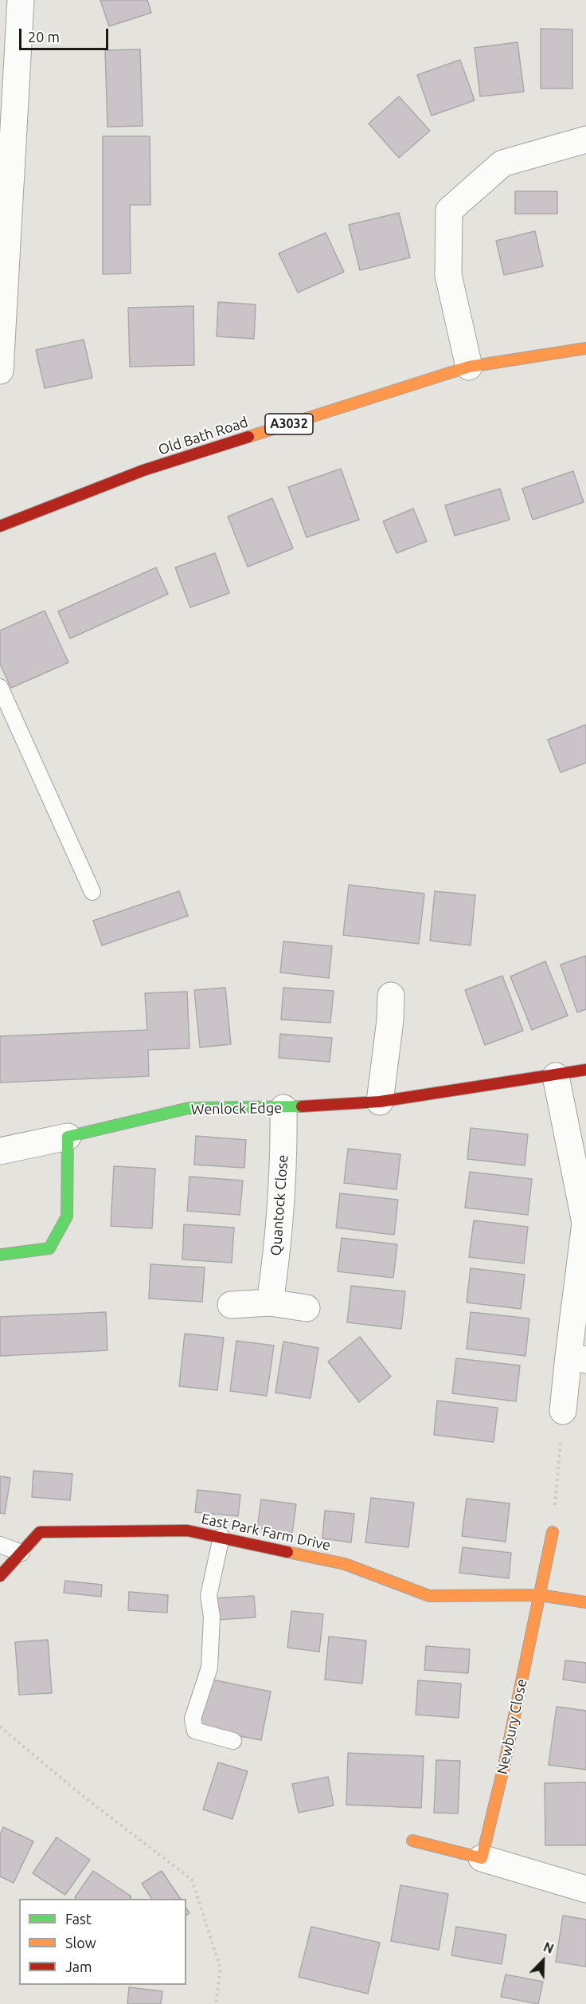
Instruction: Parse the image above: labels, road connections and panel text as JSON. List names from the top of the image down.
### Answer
{
  "streets": {
    "street": [
      "A3032",
      "Old Bath Road",
      "Wenlock Edge",
      "Quantock Close",
      "East Park Farm Drive",
      "Newbury Close"
    ]
  },
  "crossings": [
    ["Wenlock Edge", "Quantock Close"],
    ["East Park Farm Drive", "Newbury Close"]
  ],
  "legend": ["Fast", "Slow", "Jam"],
  "scale_bar": "20 m",
  "north": "top right"
}
